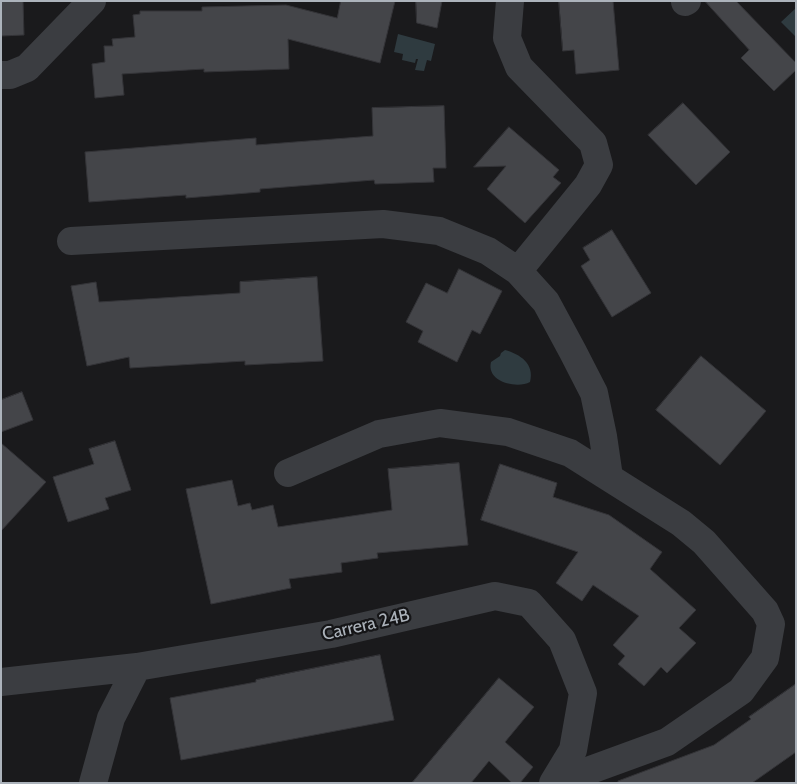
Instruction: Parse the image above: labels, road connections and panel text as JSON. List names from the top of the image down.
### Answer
{
  "streets": {
    "street": ["Carrera 24B"]
  }
}
